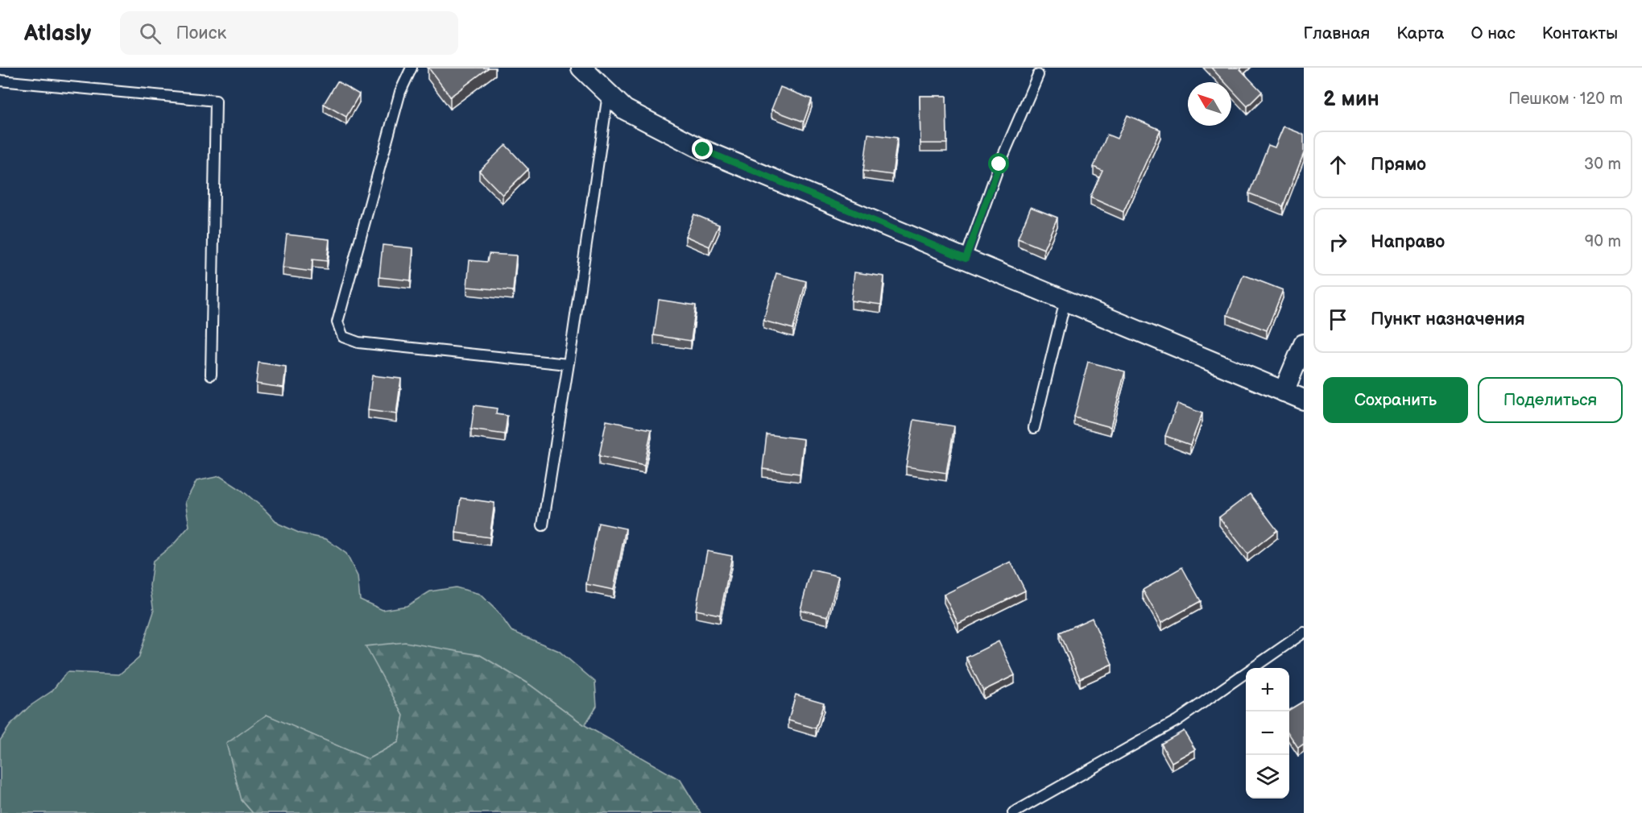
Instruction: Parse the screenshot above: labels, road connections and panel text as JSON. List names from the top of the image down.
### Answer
{
  "north": "top left",
  "page": {
    "header": "Atlasly",
    "search": "Поиск",
    "nav": [
      "Главная",
      "Карта",
      "О нас",
      "Контакты"
    ],
    "heading": ["2 мин", "Пешком · 120 m"],
    "list": [
      ["Прямо", "30 m"],
      ["Направо", "90 m"],
      "Пункт назначения"
    ],
    "buttons": ["Сохранить", "Поделиться"],
    "map_buttons": ["+", "−"]
  }
}
